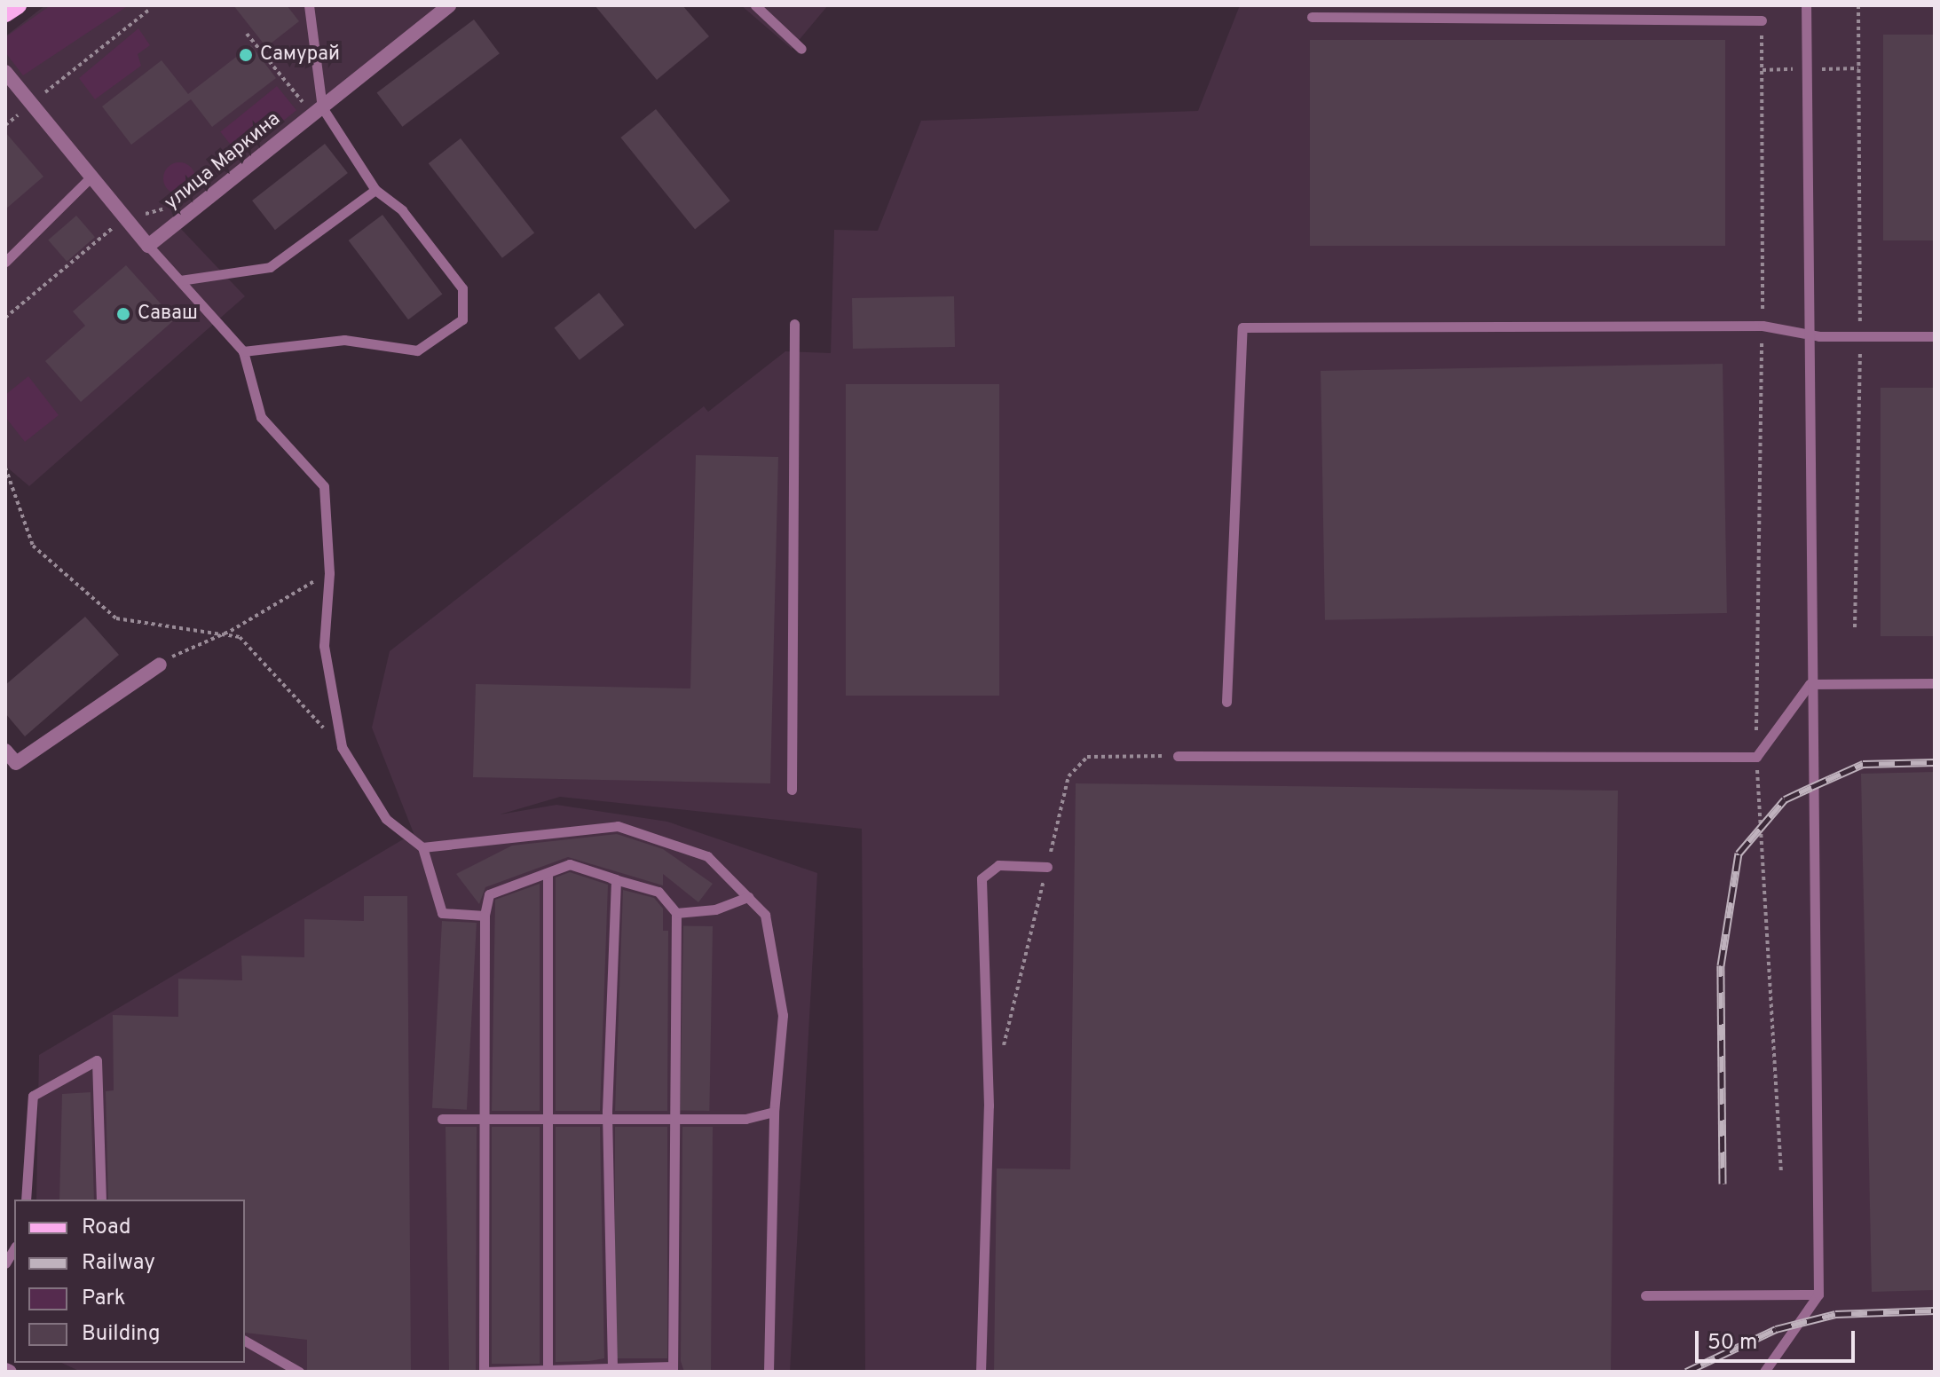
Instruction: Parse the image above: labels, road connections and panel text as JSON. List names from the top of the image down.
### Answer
{
  "streets": {
    "street": ["улица Маркина"]
  },
  "places": ["Самурай", "Саваш"],
  "legend": [
    "Road",
    "Railway",
    "Park",
    "Building"
  ],
  "scale_bar": "50 m"
}
